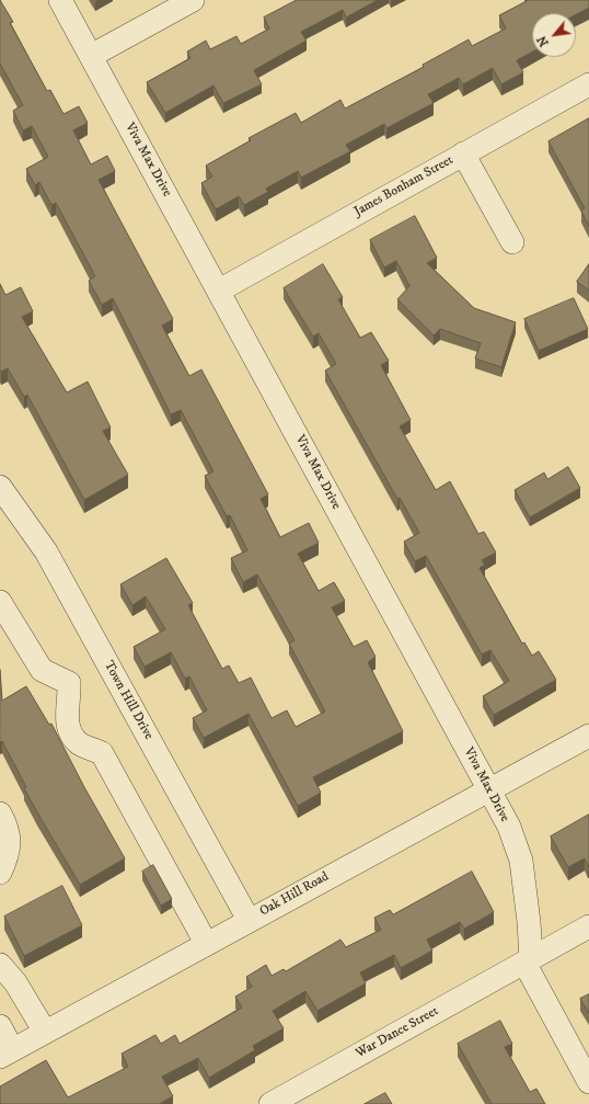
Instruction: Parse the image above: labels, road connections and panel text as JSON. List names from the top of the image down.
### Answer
{
  "streets": {
    "street": [
      "Viva Max Drive",
      "James Bonham Street",
      "Town Hill Drive",
      "Oak Hill Road",
      "War Dance Street"
    ]
  },
  "crossings": [
    ["Viva Max Drive", "James Bonham Street"],
    ["Viva Max Drive", "Oak Hill Road"],
    ["Viva Max Drive", "War Dance Street"],
    ["Town Hill Drive", "Oak Hill Road"]
  ],
  "north": "bottom left"
}
